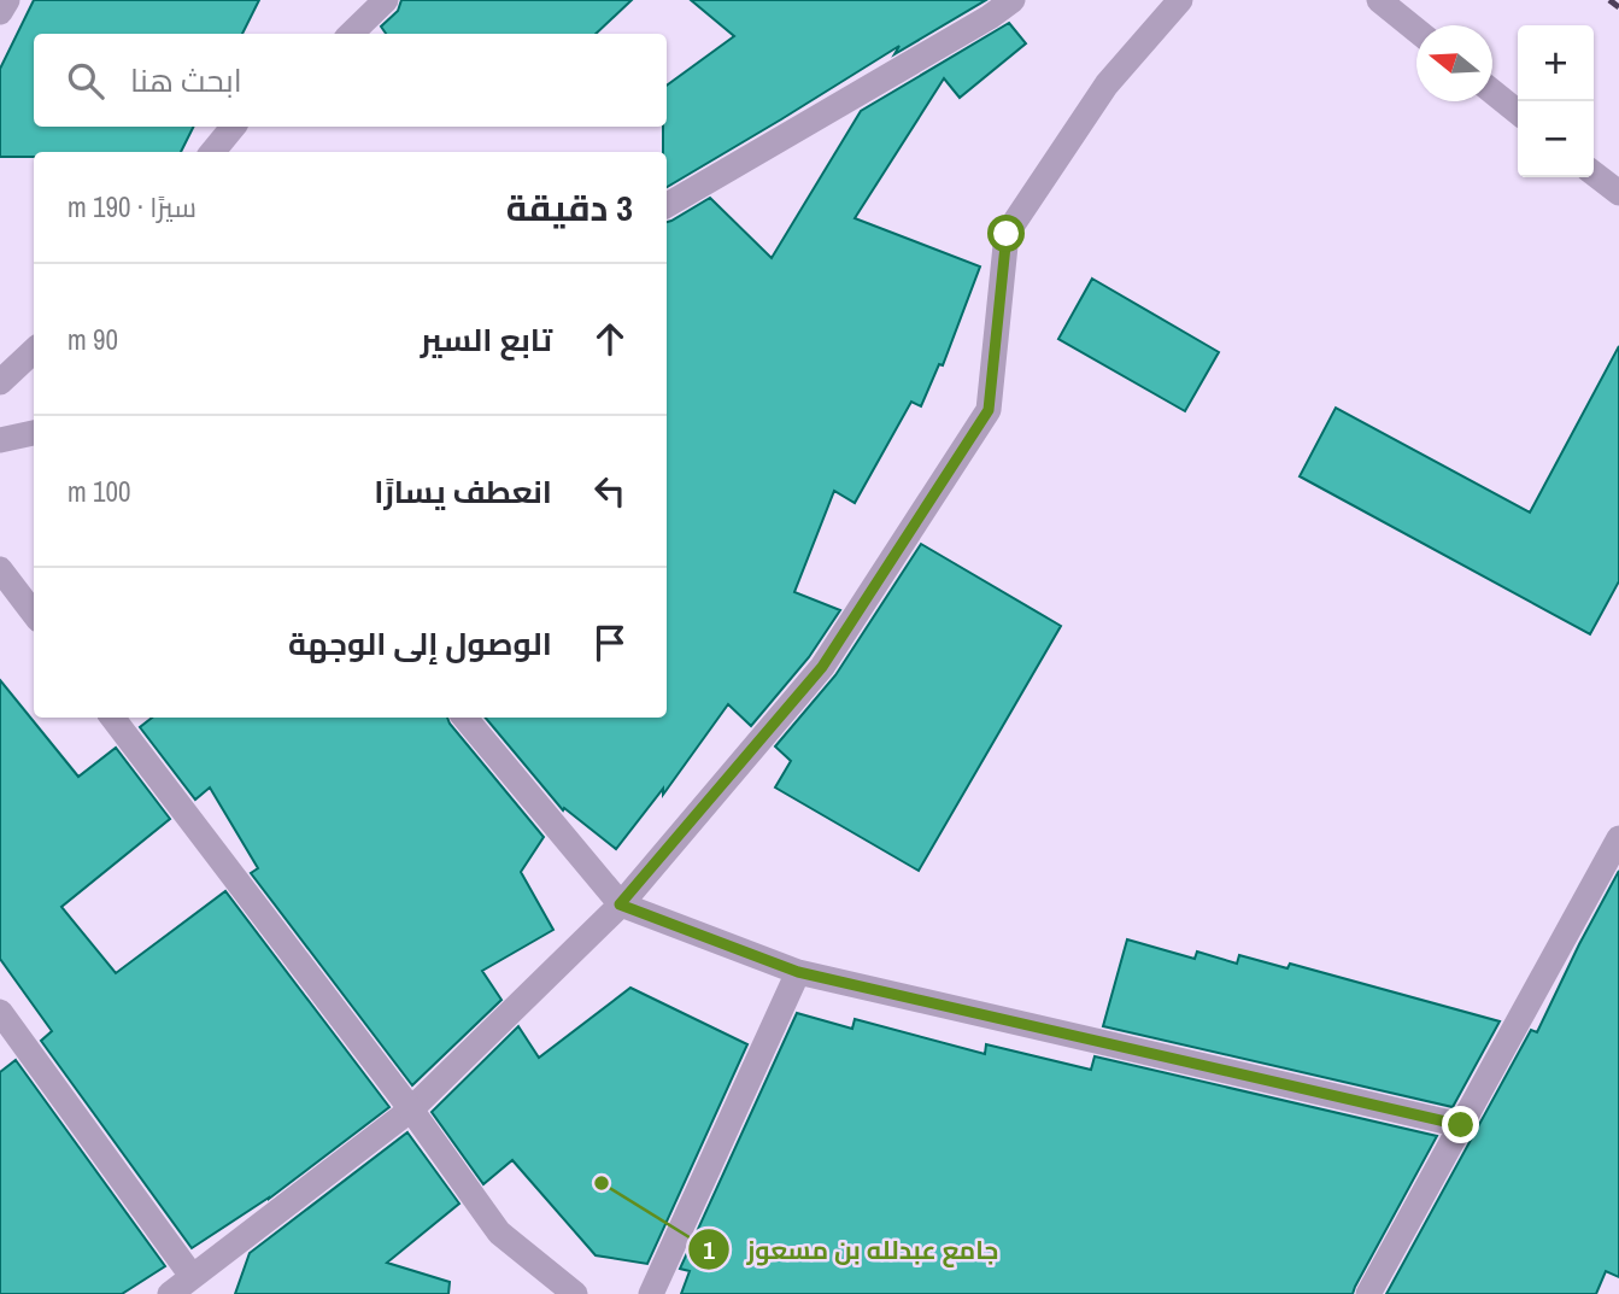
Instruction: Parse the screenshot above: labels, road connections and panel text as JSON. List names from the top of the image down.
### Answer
{
  "places": ["جامع عبدلله بن مسعوز"],
  "north": "left",
  "page": {
    "map_buttons": ["+", "−"],
    "search": "ابحث هنا",
    "heading": ["3 دقيقة", "سيرًا · 190 m"],
    "list": [
      ["تابع السير", "90 m"],
      ["انعطف يسارًا", "100 m"],
      "الوصول إلى الوجهة"
    ]
  }
}
